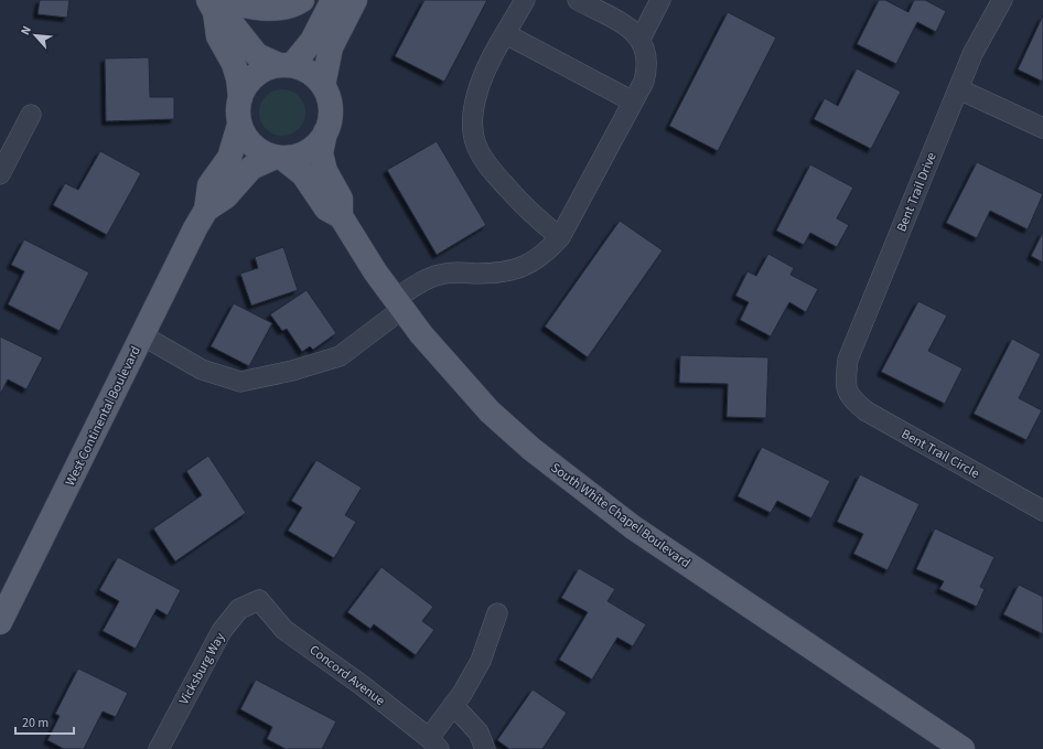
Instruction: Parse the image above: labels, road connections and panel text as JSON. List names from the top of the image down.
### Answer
{
  "streets": {
    "main road": ["West Continental Boulevard", "South White Chapel Boulevard"],
    "street": [
      "Bent Trail Drive",
      "Bent Trail Circle",
      "Vicksburg Way",
      "Concord Avenue"
    ]
  },
  "crossings": [
    ["Bent Trail Drive", "Bent Trail Circle"],
    ["West Continental Boulevard", "South White Chapel Boulevard"],
    ["Vicksburg Way", "Concord Avenue"]
  ],
  "scale_bar": "20 m",
  "north": "top left"
}
